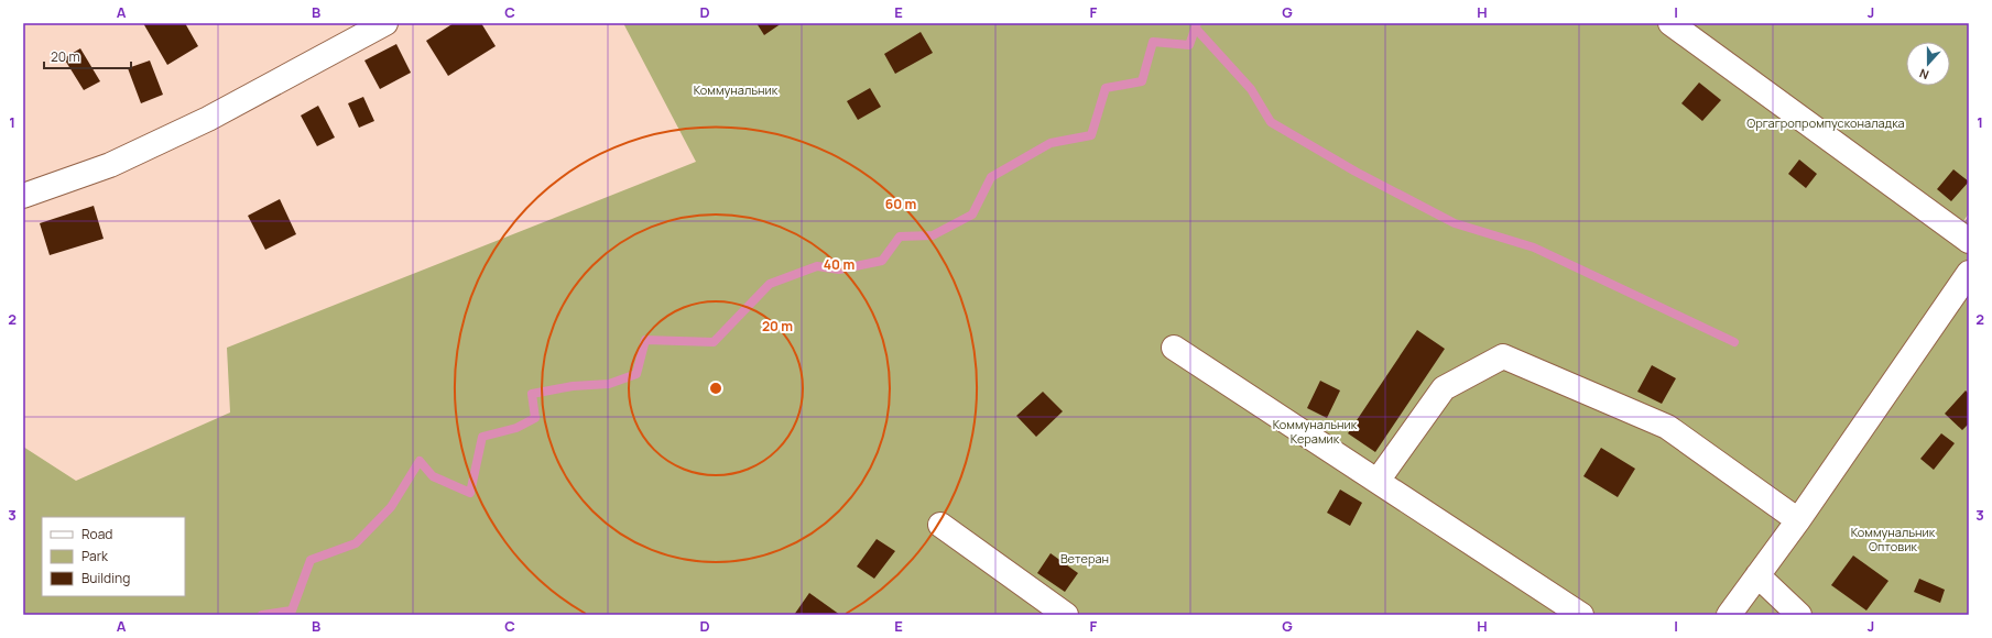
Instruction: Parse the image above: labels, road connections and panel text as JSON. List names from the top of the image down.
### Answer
{
  "parks": [
    "Коммунальник",
    "Оргагропромпусконаладка",
    "Коммунальник Керамик",
    "Коммунальник Оптовик",
    "Ветеран"
  ],
  "legend": ["Road", "Park", "Building"],
  "scale_bar": "20 m",
  "north": "bottom",
  "grid": {
    "columns": [
      "A",
      "B",
      "C",
      "D",
      "E",
      "F",
      "G",
      "H",
      "I",
      "J"
    ],
    "rows": ["1", "2", "3"]
  },
  "rings": ["60 m", "40 m", "20 m"]
}
